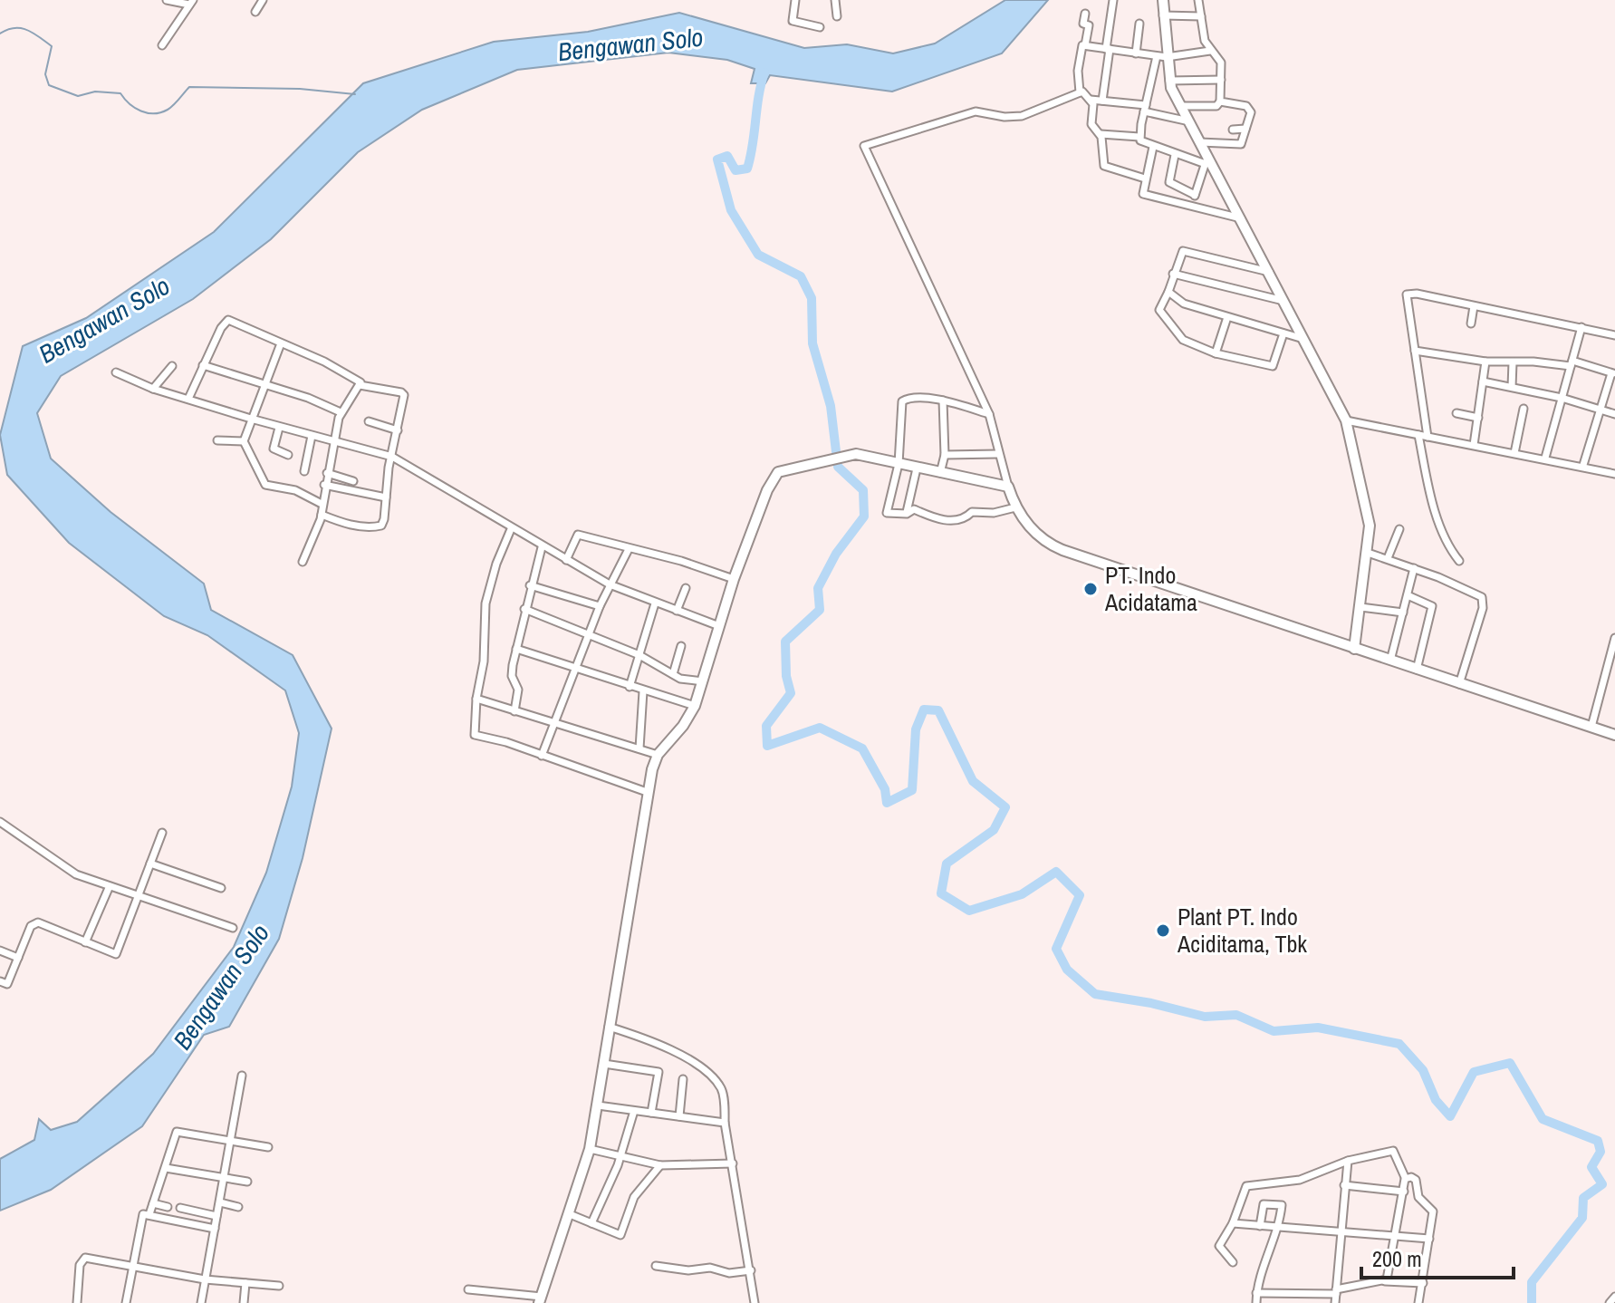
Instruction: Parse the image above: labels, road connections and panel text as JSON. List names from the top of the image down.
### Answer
{
  "water": ["Bengawan Solo"],
  "places": ["PT. Indo Acidatama", "Plant PT. Indo Aciditama, Tbk"],
  "scale_bar": "200 m"
}
